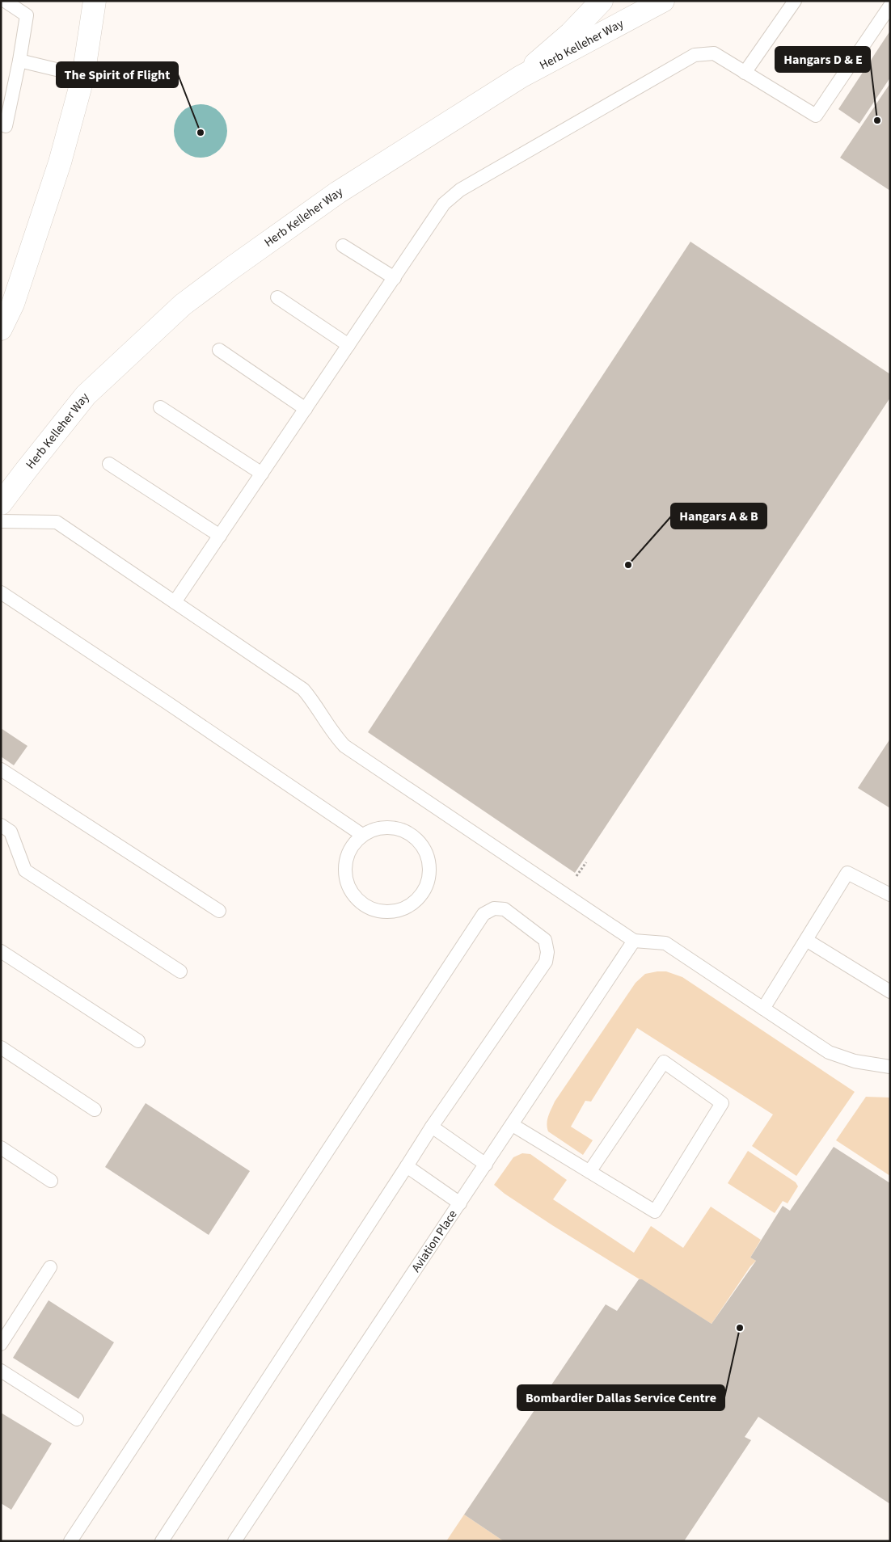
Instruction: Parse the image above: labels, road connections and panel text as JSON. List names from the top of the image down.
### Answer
{
  "streets": {
    "main road": ["Herb Kelleher Way"],
    "lane": ["Aviation Place"]
  },
  "places": [
    "Hangars D & E",
    "The Spirit of Flight",
    "Hangars A & B",
    "Bombardier Dallas Service Centre"
  ]
}
